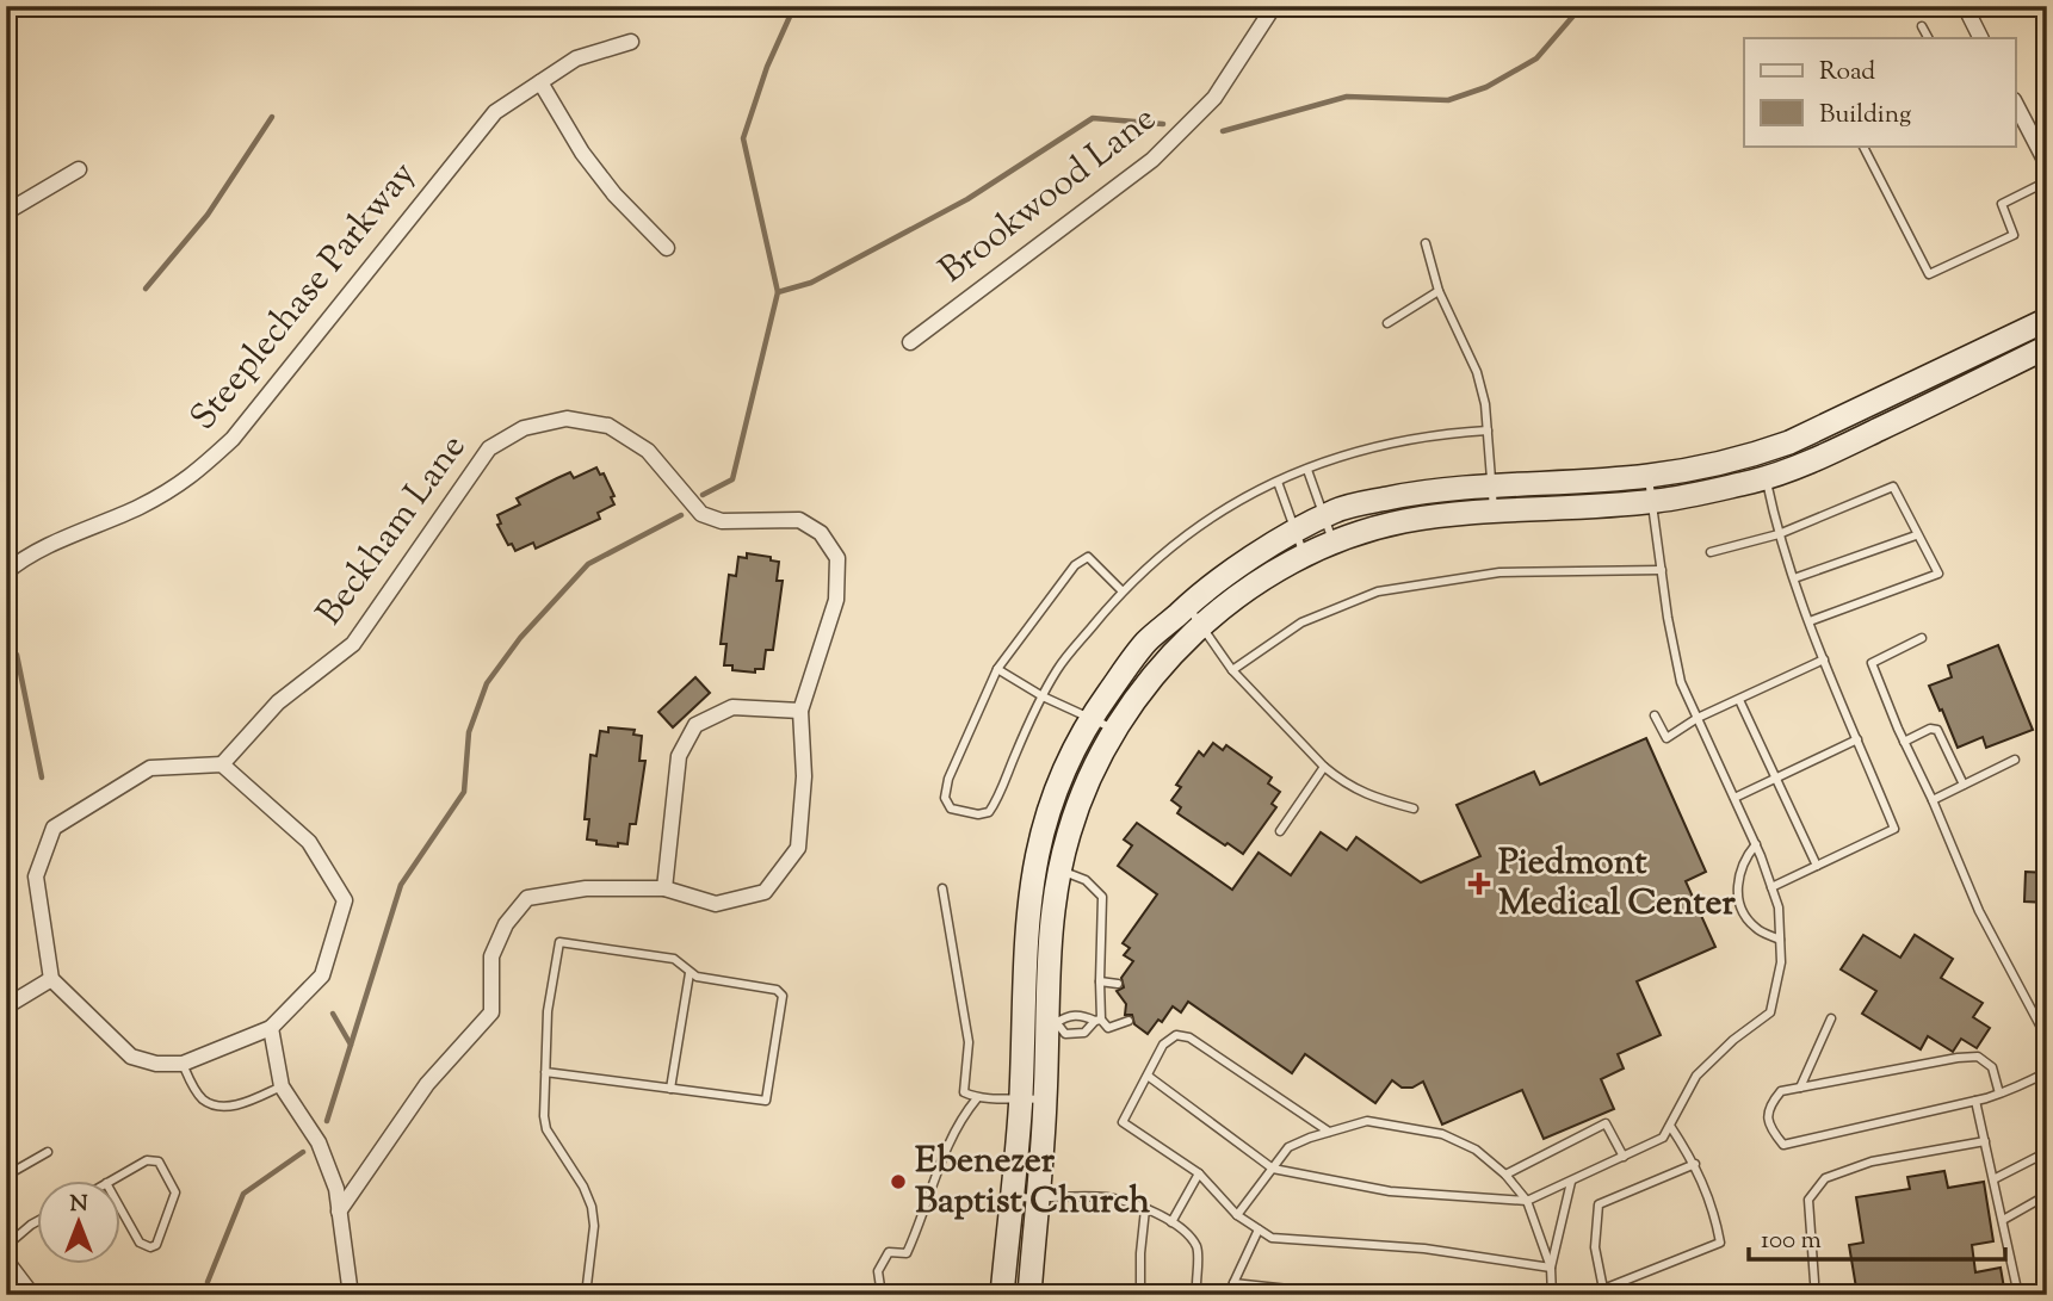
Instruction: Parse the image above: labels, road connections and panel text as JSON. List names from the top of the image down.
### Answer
{
  "streets": {
    "street": ["Brookwood Lane", "Steeplechase Parkway", "Beckham Lane"]
  },
  "places": {
    "health": ["Piedmont Medical Center"],
    "other": ["Ebenezer Baptist Church"]
  },
  "legend": ["Road", "Building"],
  "scale_bar": "100 m",
  "north": "top"
}
